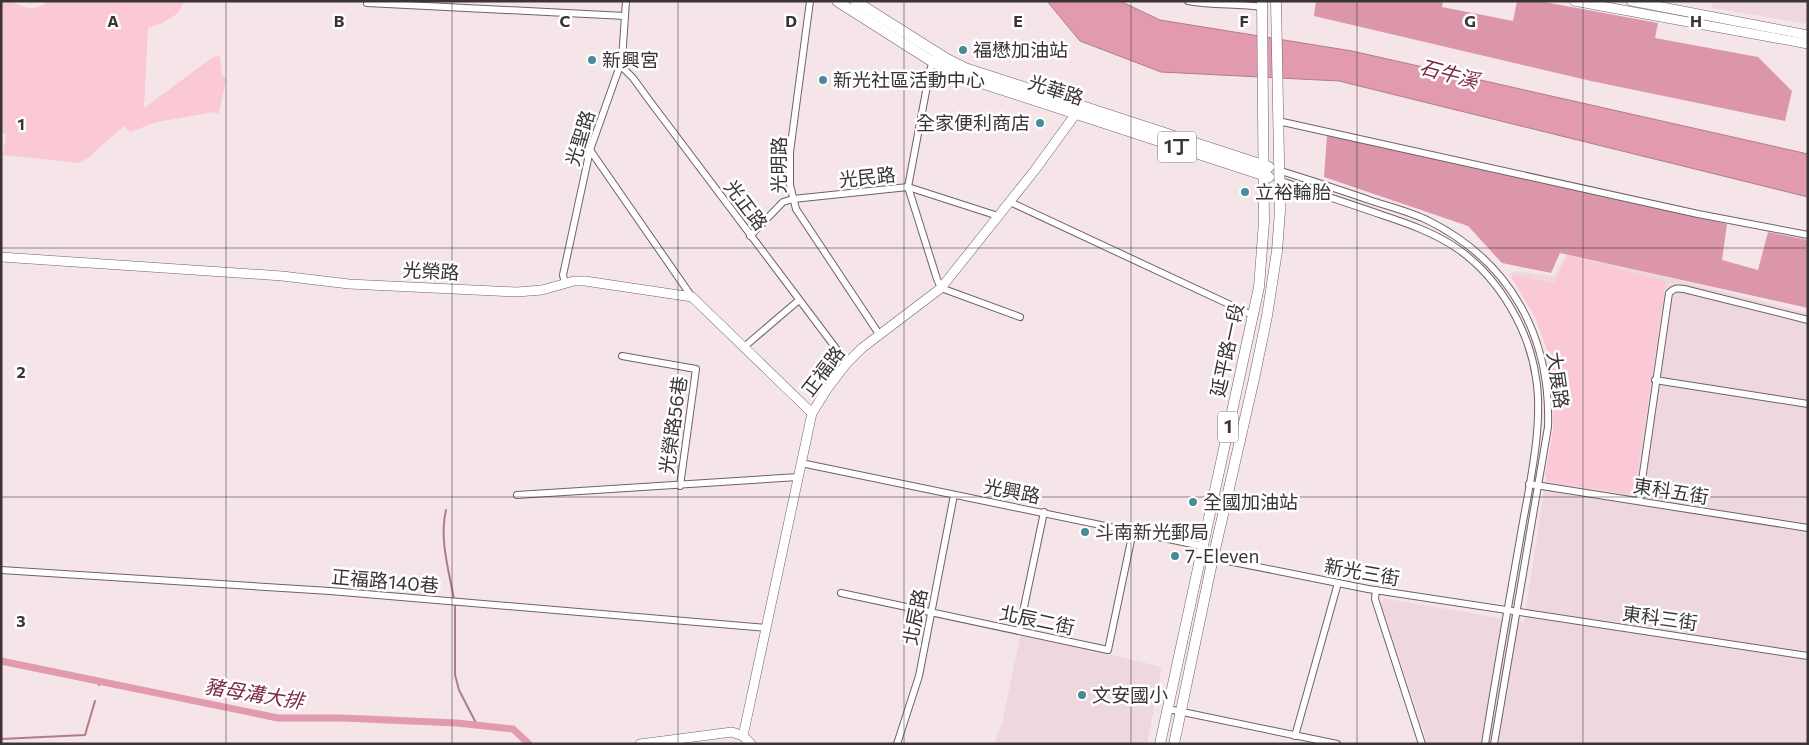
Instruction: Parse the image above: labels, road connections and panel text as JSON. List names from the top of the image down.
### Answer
{
  "streets": {
    "main road": [
      "光華路",
      "1丁",
      "延平路一段",
      "1"
    ],
    "street": [
      "光聖路",
      "光明路",
      "光民路",
      "光正路",
      "光榮路",
      "正福路",
      "大展路",
      "光榮路56巷",
      "光興路",
      "東科五街",
      "新光三街",
      "正福路140巷",
      "北辰路",
      "東科三街",
      "北辰二街"
    ]
  },
  "crossings": [
    ["光華路", "延平路一段"],
    ["光華路", "正福路"],
    ["光華路", "大展路"],
    ["光聖路", "光正路"],
    ["光聖路", "光榮路"],
    ["光明路", "光民路"],
    ["光明路", "正福路"],
    ["光民路", "光正路"],
    ["光民路", "正福路"],
    ["光正路", "正福路"],
    ["延平路一段", "大展路"],
    ["延平路一段", "光興路"],
    ["延平路一段", "新光三街"],
    ["正福路", "光興路"],
    ["正福路", "正福路140巷"],
    ["大展路", "東科五街"],
    ["大展路", "新光三街"],
    ["大展路", "東科三街"],
    ["光興路", "新光三街"],
    ["光興路", "北辰路"],
    ["光興路", "北辰二街"],
    ["新光三街", "東科三街"],
    ["北辰路", "北辰二街"]
  ],
  "water": ["石牛溪", "豬母溝大排"],
  "places": [
    "福懋加油站",
    "新興宮",
    "新光社區活動中心",
    "全家便利商店",
    "立裕輪胎",
    "全國加油站",
    "斗南新光郵局",
    "7-Eleven",
    "文安國小"
  ],
  "grid": {
    "columns": [
      "A",
      "B",
      "C",
      "D",
      "E",
      "F",
      "G",
      "H"
    ],
    "rows": ["1", "2", "3"]
  }
}
